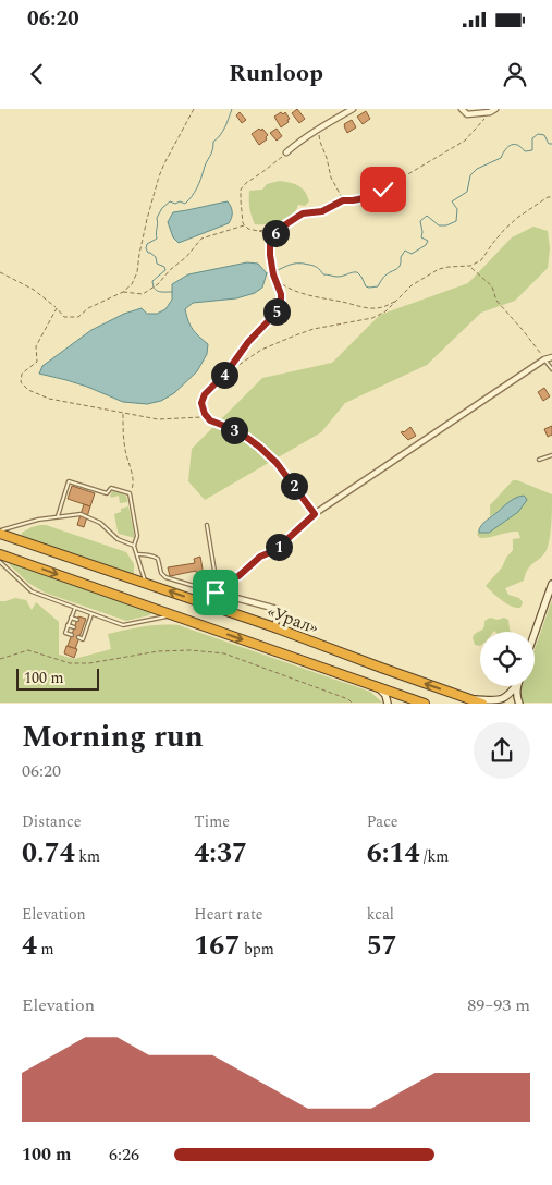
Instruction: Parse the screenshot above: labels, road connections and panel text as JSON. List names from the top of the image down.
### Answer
{
  "streets": {
    "highway": ["«Урал»"]
  },
  "scale_bar": "100 m",
  "page": {
    "status": "06:20",
    "header": "Runloop",
    "pins": [
      "6",
      "5",
      "4",
      "3",
      "2",
      "1"
    ],
    "scale": "100 m",
    "heading": ["Morning run", "06:20"],
    "stats": [
      ["Distance", "0.74 km"],
      ["Time", "4:37"],
      ["Pace", "6:14 /km"],
      ["Elevation", "4 m"],
      ["Heart rate", "167 bpm"],
      ["kcal", "57"]
    ],
    "chart": ["Elevation", "89–93 m"],
    "list": [
      {
        "name": "100 m",
        "note": "6:26"
      }
    ]
  }
}
